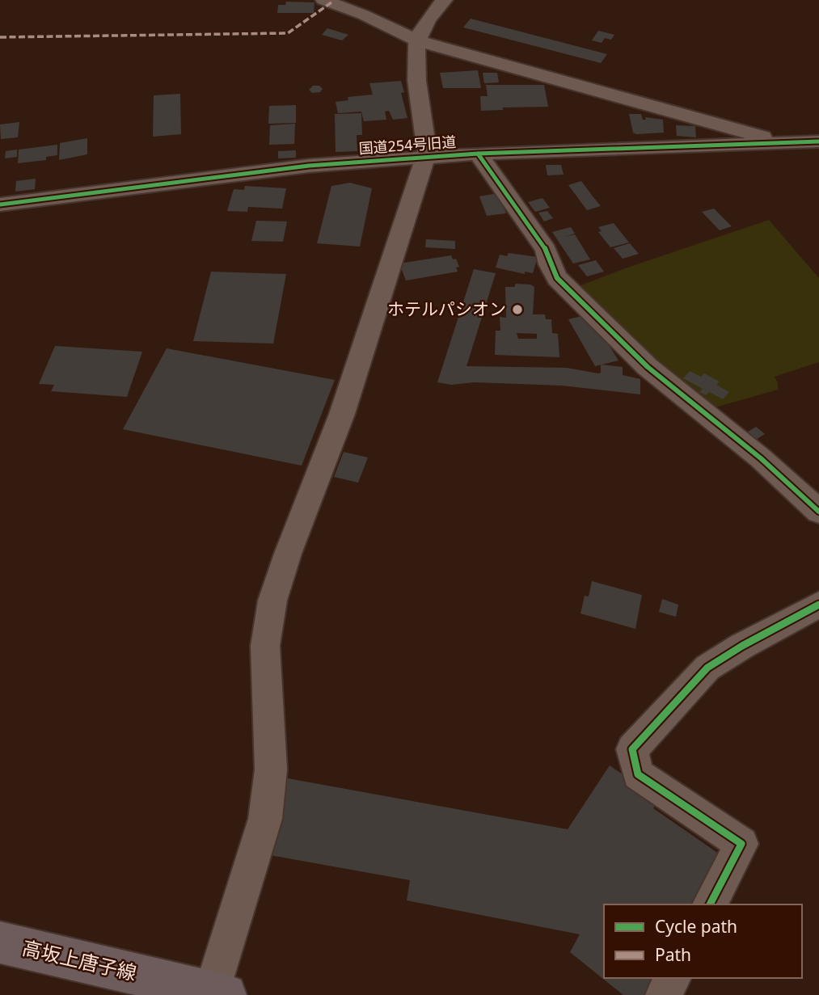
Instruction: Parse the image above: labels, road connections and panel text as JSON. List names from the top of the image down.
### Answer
{
  "streets": {
    "main road": ["高坂上唐子線"],
    "street": ["国道254号旧道"]
  },
  "places": ["ホテルパシオン"],
  "legend": ["Cycle path", "Path"]
}
